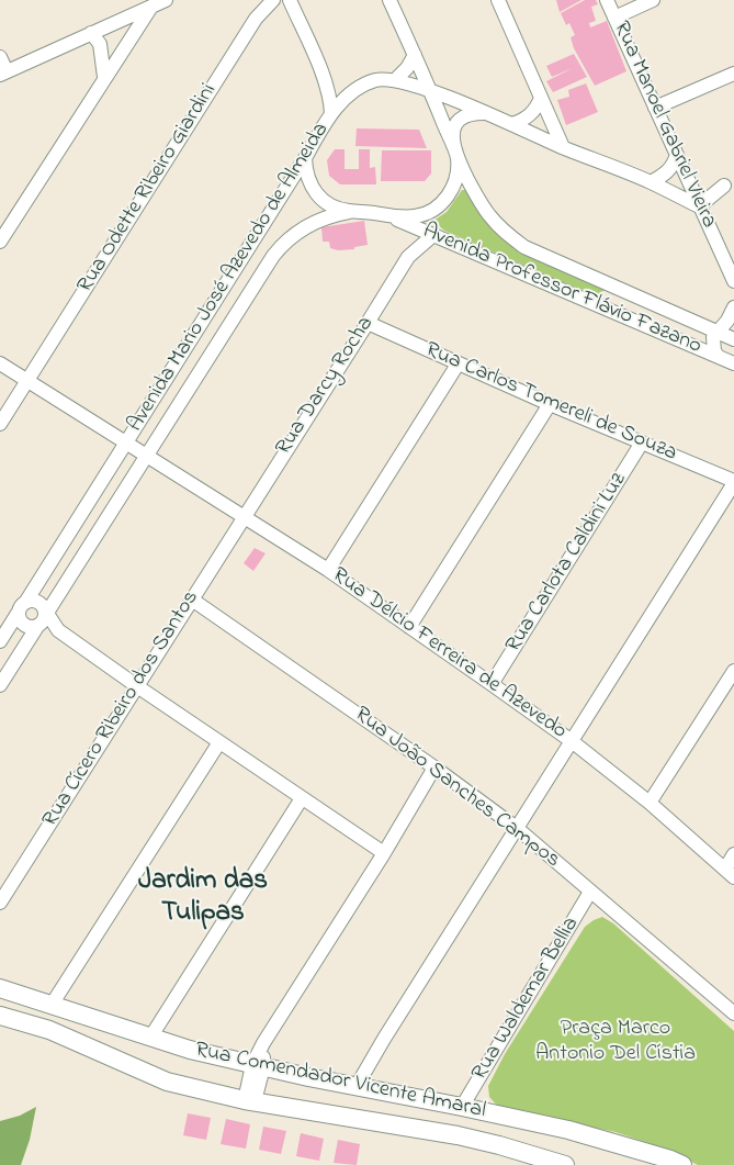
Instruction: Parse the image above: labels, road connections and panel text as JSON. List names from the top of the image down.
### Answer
{
  "streets": {
    "main road": ["Rua Comendador Vicente Amaral"],
    "street": [
      "Rua Manoel Gabriel Vieira",
      "Rua Odette Ribeiro Giardini",
      "Avenida Mario José Azevedo de Almeida",
      "Avenida Professor Flávio Fazano",
      "Rua Darcy Rocha",
      "Rua Carlos Tomereli de Souza",
      "Rua Carlota Caldini Luz",
      "Rua Délcio Ferreira de Azevedo",
      "Rua Cícero Ribeiro dos Santos",
      "Rua João Sanches Campos",
      "Rua Waldemar Bellia"
    ]
  },
  "crossings": [
    ["Rua Odette Ribeiro Giardini", "Rua Délcio Ferreira de Azevedo"],
    ["Avenida Mario José Azevedo de Almeida", "Avenida Professor Flávio Fazano"],
    ["Avenida Mario José Azevedo de Almeida", "Rua Délcio Ferreira de Azevedo"],
    ["Avenida Professor Flávio Fazano", "Rua Darcy Rocha"],
    ["Rua Darcy Rocha", "Rua Carlos Tomereli de Souza"],
    ["Rua Darcy Rocha", "Rua Délcio Ferreira de Azevedo"],
    ["Rua Darcy Rocha", "Rua Cícero Ribeiro dos Santos"],
    ["Rua Carlos Tomereli de Souza", "Rua Carlota Caldini Luz"],
    ["Rua Carlota Caldini Luz", "Rua Délcio Ferreira de Azevedo"],
    ["Rua Délcio Ferreira de Azevedo", "Rua Cícero Ribeiro dos Santos"],
    ["Rua Cícero Ribeiro dos Santos", "Rua João Sanches Campos"],
    ["Rua João Sanches Campos", "Rua Waldemar Bellia"],
    ["Rua Waldemar Bellia", "Rua Comendador Vicente Amaral"]
  ],
  "districts": ["Jardim das Tulipas"],
  "parks": ["Praça Marco Antonio Del Cístia"]
}
